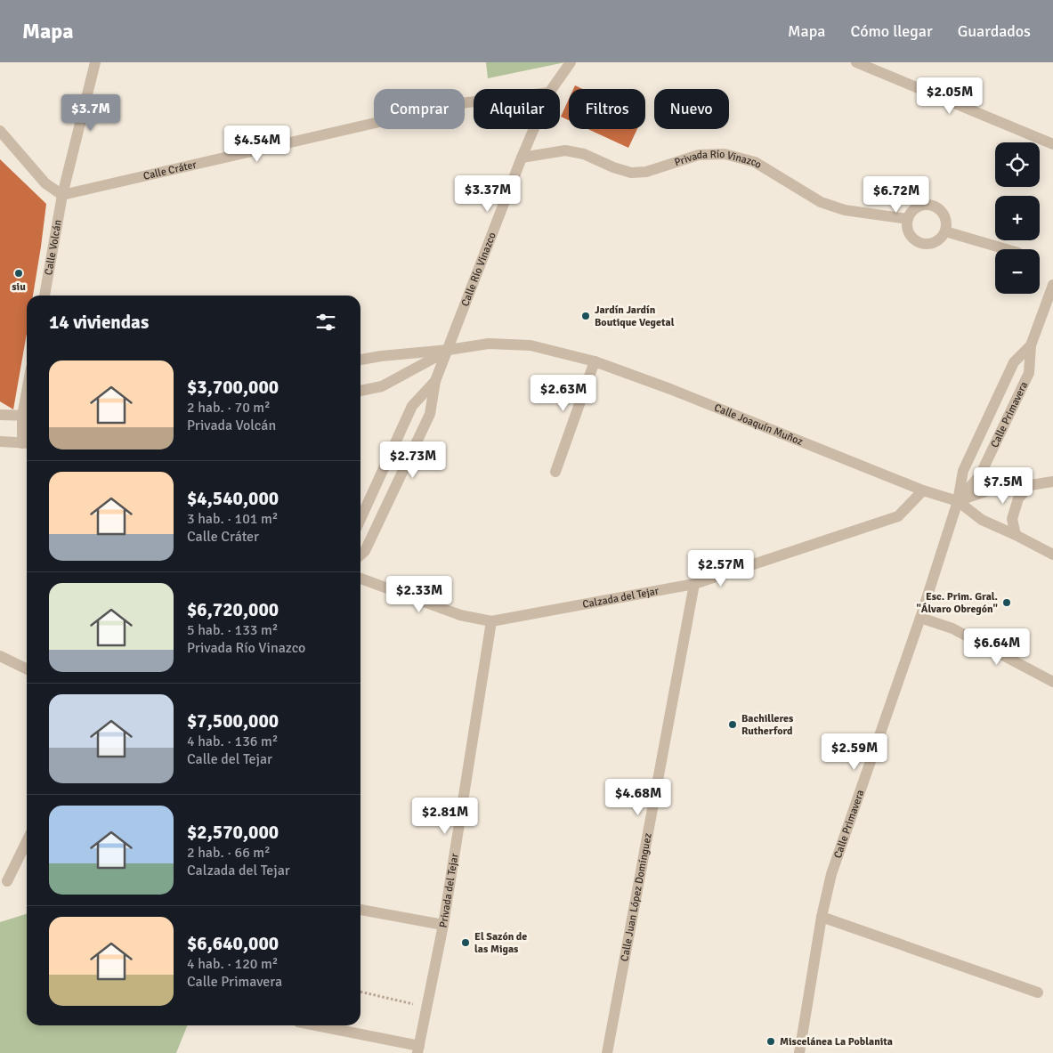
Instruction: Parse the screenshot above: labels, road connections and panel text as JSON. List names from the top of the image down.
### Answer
{
  "streets": {
    "street": [
      "Privada Río Vinazco",
      "Calle Cráter",
      "Calle Volcán",
      "Calle Río Vinazco",
      "Calle Primavera",
      "Calle Joaquín Muñoz",
      "Calzada del Tejar",
      "Privada del Tejar",
      "Calle Juan López Domínguez"
    ]
  },
  "crossings": [
    ["Privada Río Vinazco", "Calle Río Vinazco"],
    ["Calle Cráter", "Calle Volcán"],
    ["Calle Río Vinazco", "Calle Joaquín Muñoz"],
    ["Calle Primavera", "Calle Joaquín Muñoz"],
    ["Calle Joaquín Muñoz", "Calzada del Tejar"],
    ["Calzada del Tejar", "Privada del Tejar"],
    ["Calzada del Tejar", "Calle Juan López Domínguez"]
  ],
  "places": [
    "siu",
    "Jardín Jardín Boutique Vegetal",
    "Esc. Prim. Gral. \"Álvaro Obregón\"",
    "Bachilleres Rutherford",
    "El Sazón de las Migas",
    "Miscelánea La Poblanita"
  ],
  "page": {
    "header": "Mapa",
    "nav": ["Mapa", "Cómo llegar", "Guardados"],
    "price": [
      "$2.05M",
      "$3.7M",
      "$4.54M",
      "$3.37M",
      "$6.72M",
      "$2.63M",
      "$2.73M",
      "$7.5M",
      "$2.57M",
      "$2.33M",
      "$6.64M",
      "$2.59M",
      "$4.68M",
      "$2.81M"
    ],
    "chip": [
      "Comprar",
      "Alquilar",
      "Filtros",
      "Nuevo"
    ],
    "map_buttons": ["+", "−"],
    "heading": "14 viviendas",
    "list": [
      {
        "name": "$3,700,000",
        "note": "2 hab. · 70 m² · Privada Volcán"
      },
      {
        "name": "$4,540,000",
        "note": "3 hab. · 101 m² · Calle Cráter"
      },
      {
        "name": "$6,720,000",
        "note": "5 hab. · 133 m² · Privada Río Vinazco"
      },
      {
        "name": "$7,500,000",
        "note": "4 hab. · 136 m² · Calle del Tejar"
      },
      {
        "name": "$2,570,000",
        "note": "2 hab. · 66 m² · Calzada del Tejar"
      },
      {
        "name": "$6,640,000",
        "note": "4 hab. · 120 m² · Calle Primavera"
      }
    ]
  }
}
